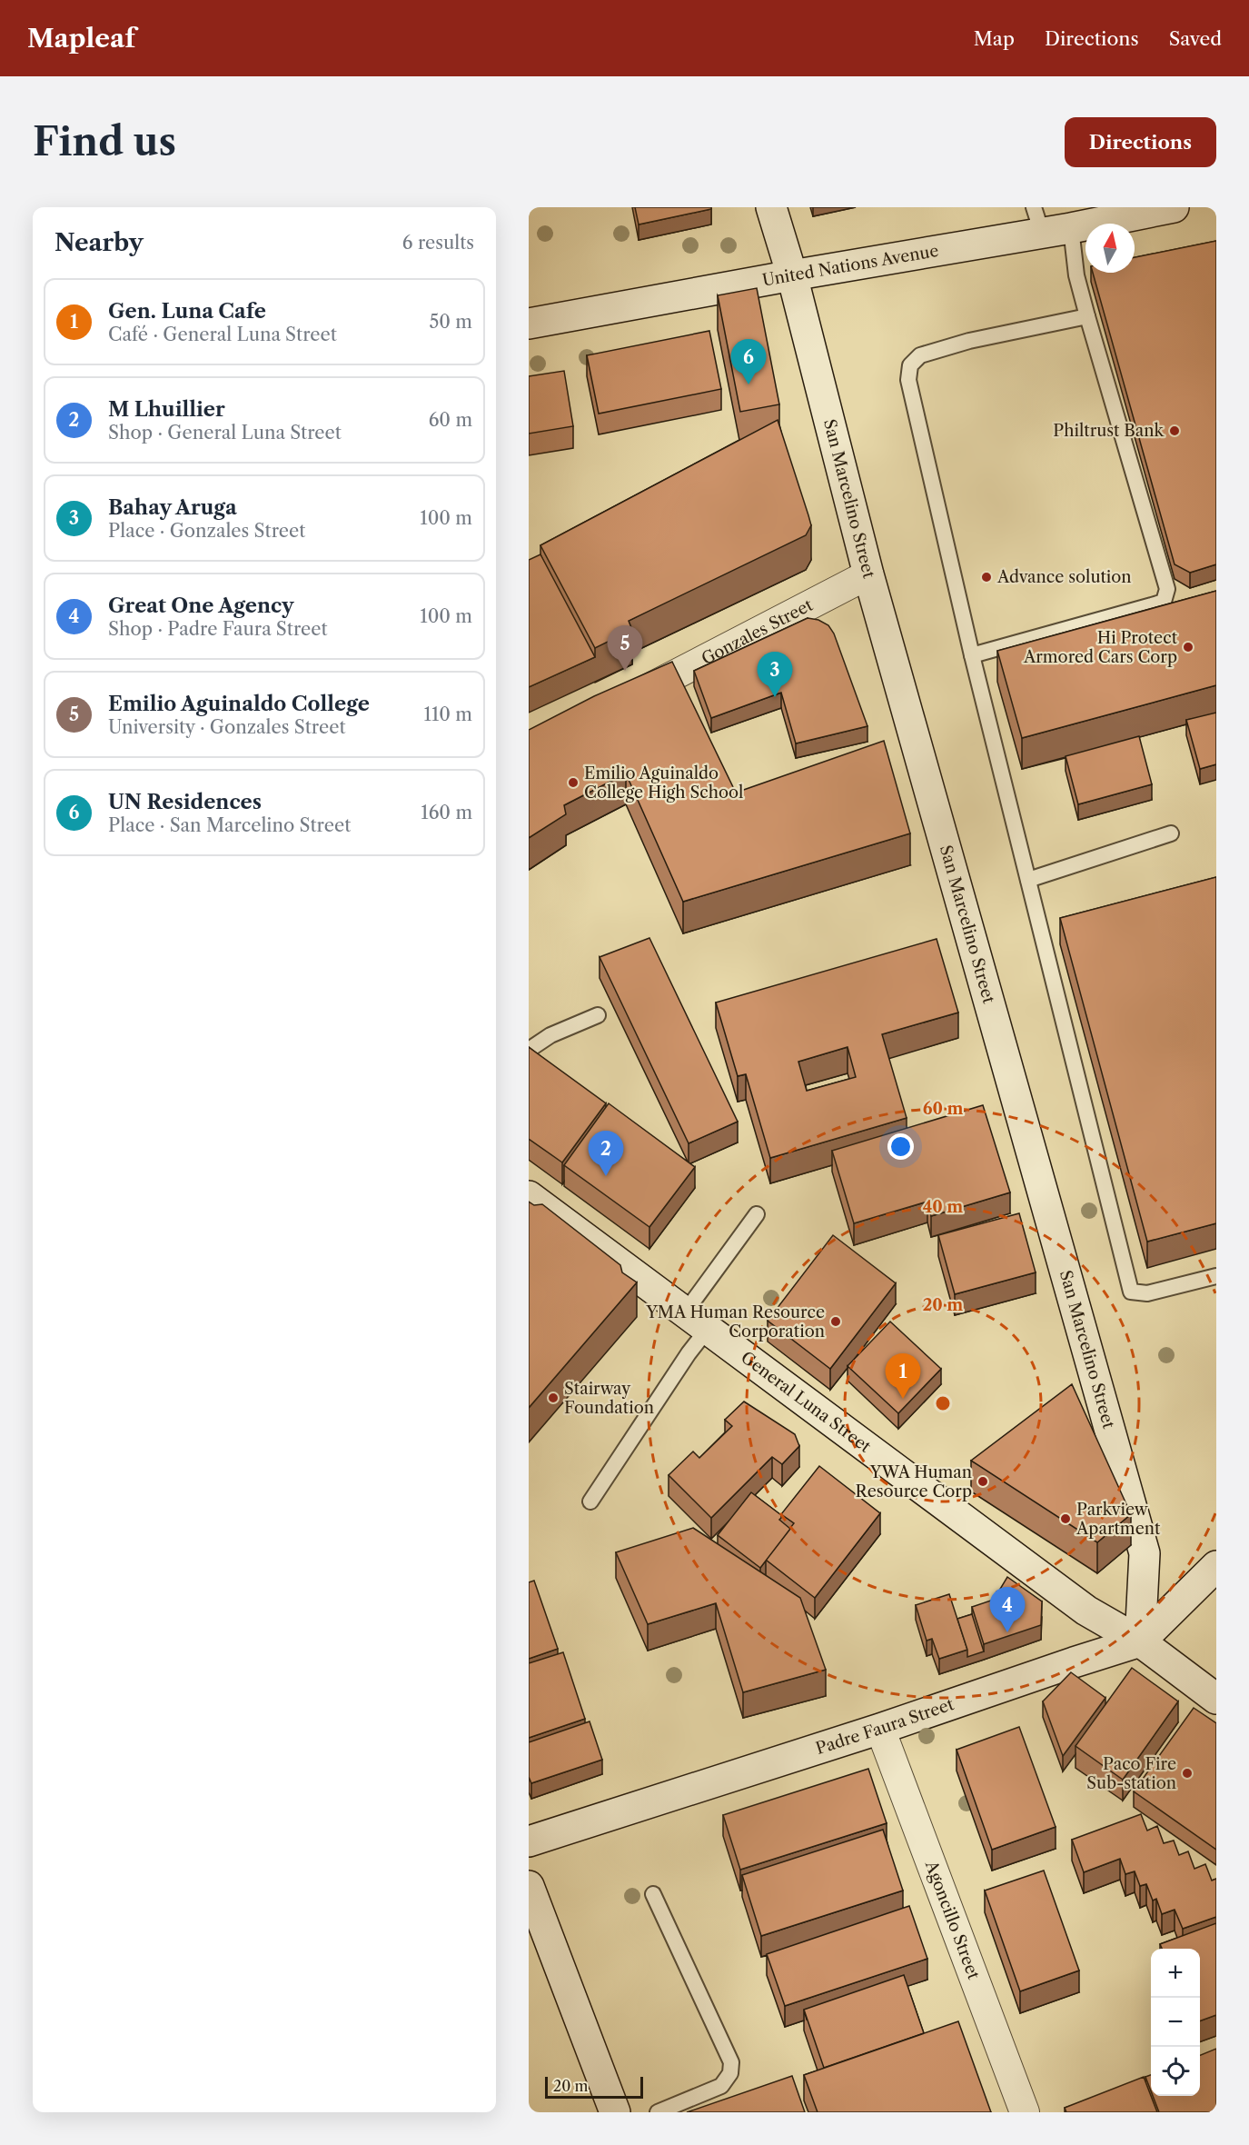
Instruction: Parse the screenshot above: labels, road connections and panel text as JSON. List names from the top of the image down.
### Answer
{
  "streets": {
    "main road": [
      "United Nations Avenue",
      "San Marcelino Street",
      "General Luna Street",
      "Padre Faura Street"
    ],
    "street": ["Gonzales Street", "Agoncillo Street"]
  },
  "crossings": [
    ["United Nations Avenue", "San Marcelino Street"],
    ["San Marcelino Street", "Gonzales Street"],
    ["San Marcelino Street", "General Luna Street"],
    ["San Marcelino Street", "Padre Faura Street"],
    ["General Luna Street", "Padre Faura Street"],
    ["Padre Faura Street", "Agoncillo Street"]
  ],
  "places": [
    "Philtrust Bank",
    "Advance solution",
    "Hi Protect Armored Cars Corp",
    "Emilio Aguinaldo College High School",
    "YMA Human Resource Corporation",
    "Stairway Foundation",
    "YWA Human Resource Corp",
    "Parkview Apartment",
    "Paco Fire Sub-station"
  ],
  "scale_bar": "20 m",
  "north": "top",
  "page": {
    "header": "Mapleaf",
    "nav": ["Map", "Directions", "Saved"],
    "buttons": "Directions",
    "title": "Find us",
    "heading": ["Nearby", "6 results"],
    "list": [
      {
        "mark": "1",
        "name": "Gen. Luna Cafe",
        "note": "Café · General Luna Street",
        "value": "50 m"
      },
      {
        "mark": "2",
        "name": "M Lhuillier",
        "note": "Shop · General Luna Street",
        "value": "60 m"
      },
      {
        "mark": "3",
        "name": "Bahay Aruga",
        "note": "Place · Gonzales Street",
        "value": "100 m"
      },
      {
        "mark": "4",
        "name": "Great One Agency",
        "note": "Shop · Padre Faura Street",
        "value": "100 m"
      },
      {
        "mark": "5",
        "name": "Emilio Aguinaldo College",
        "note": "University · Gonzales Street",
        "value": "110 m"
      },
      {
        "mark": "6",
        "name": "UN Residences",
        "note": "Place · San Marcelino Street",
        "value": "160 m"
      }
    ],
    "pins": [
      "6",
      "5",
      "3",
      "2",
      "1",
      "4"
    ],
    "map_buttons": ["+", "−"],
    "scale": "20 m"
  },
  "rings": ["60 m", "40 m", "20 m"]
}
